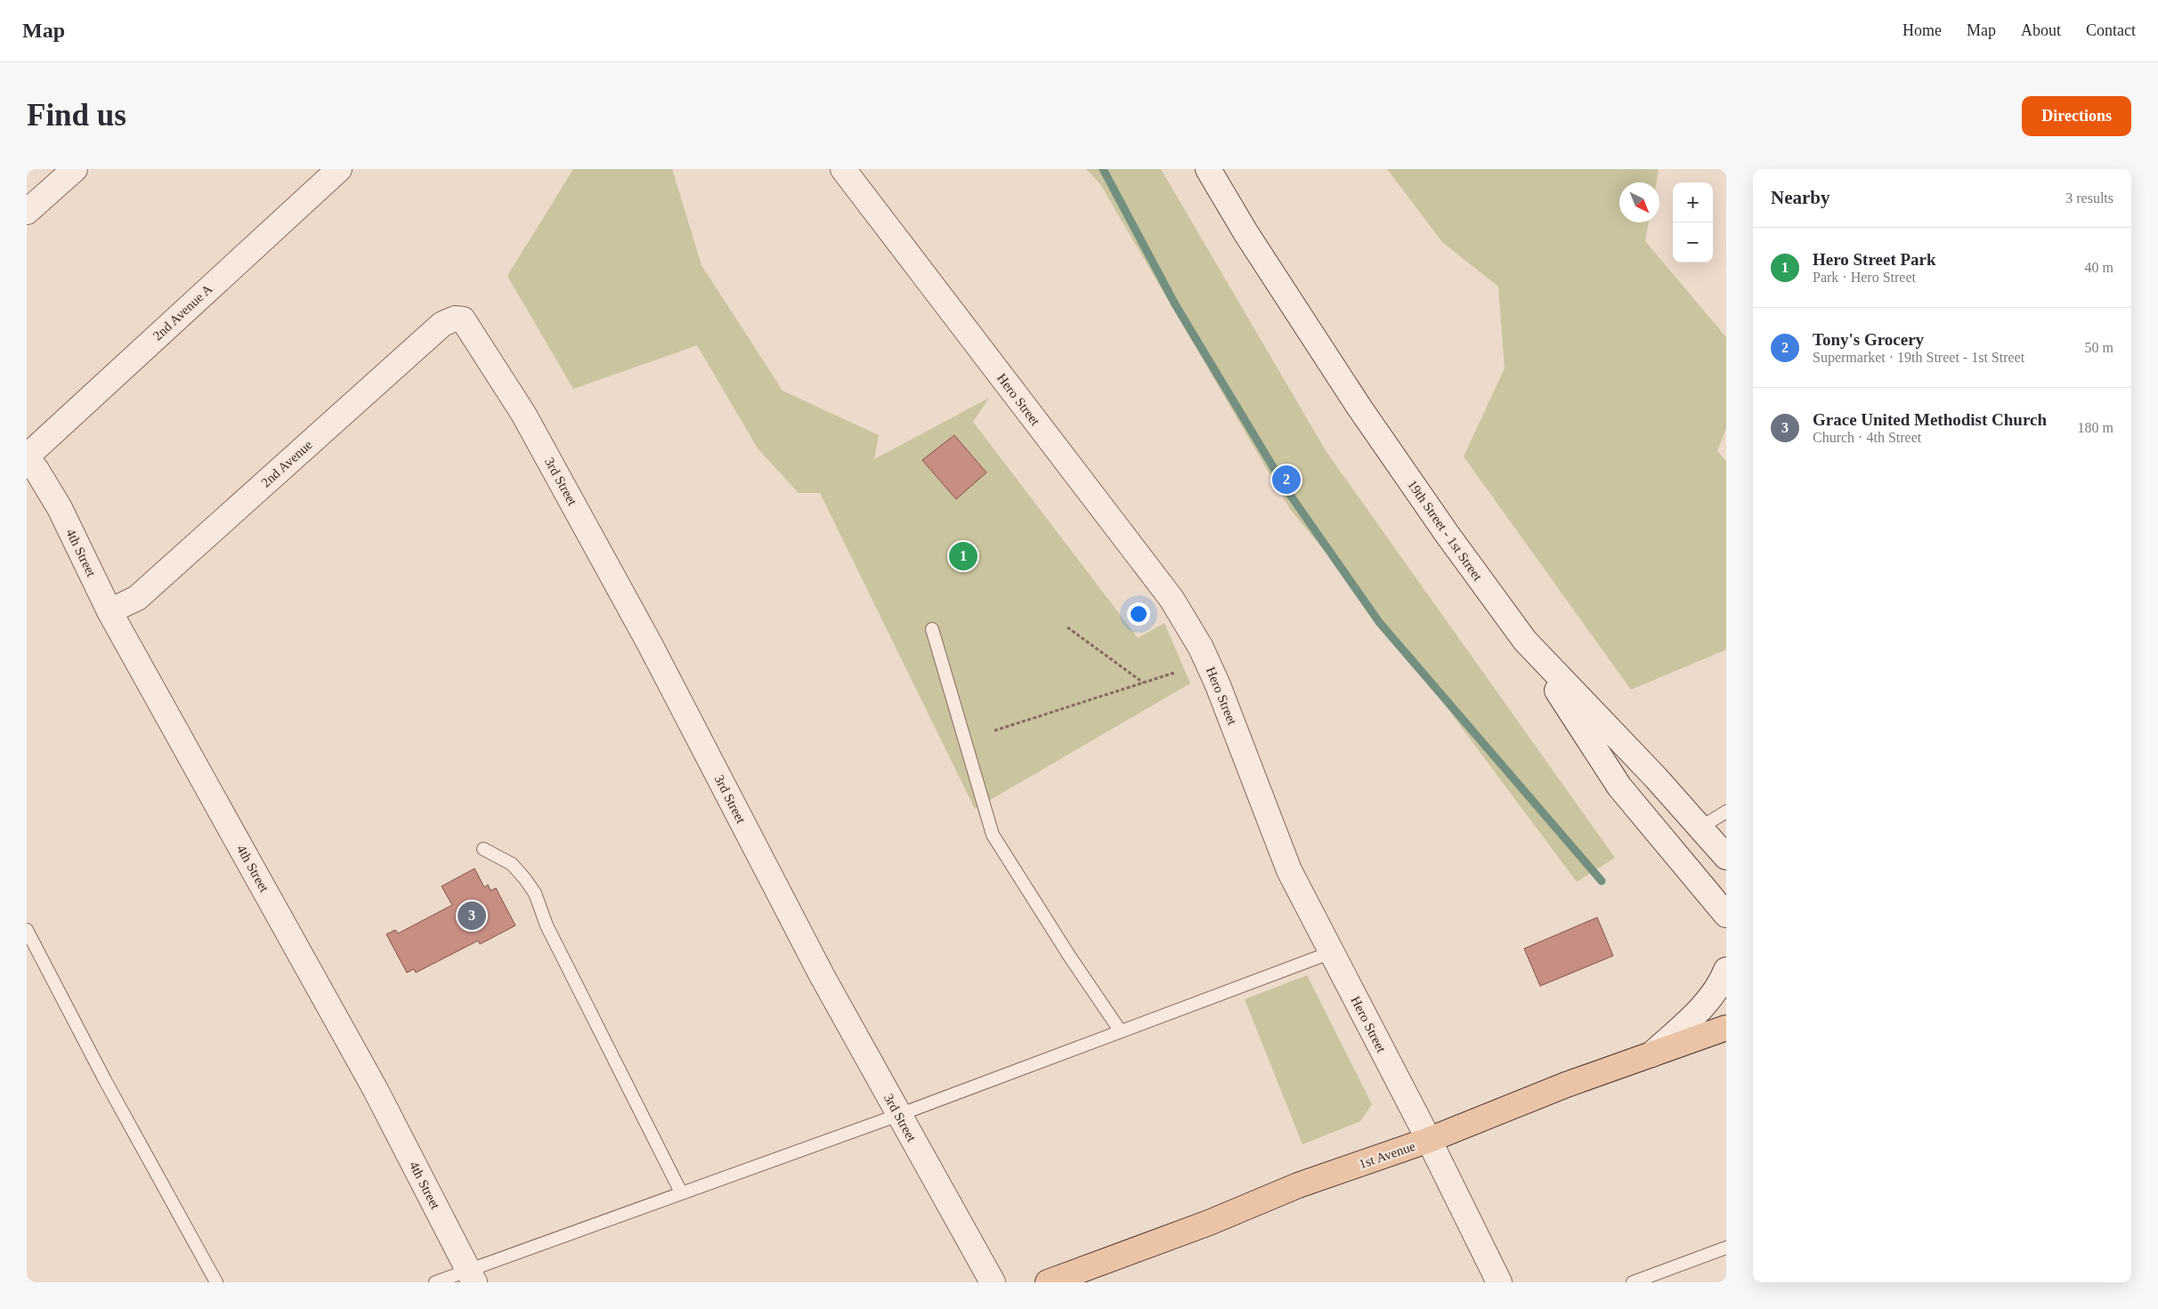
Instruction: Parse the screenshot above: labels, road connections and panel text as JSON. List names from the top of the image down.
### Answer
{
  "streets": {
    "main road": ["1st Avenue"],
    "street": [
      "2nd Avenue A",
      "Hero Street",
      "2nd Avenue",
      "3rd Street",
      "19th Street - 1st Street",
      "4th Street"
    ]
  },
  "crossings": [
    ["2nd Avenue A", "4th Street"],
    ["Hero Street", "1st Avenue"],
    ["2nd Avenue", "3rd Street"],
    ["2nd Avenue", "4th Street"]
  ],
  "north": "bottom right",
  "page": {
    "header": "Map",
    "nav": [
      "Home",
      "Map",
      "About",
      "Contact"
    ],
    "buttons": "Directions",
    "title": "Find us",
    "heading": ["Nearby", "3 results"],
    "map_buttons": ["+", "−"],
    "list": [
      {
        "mark": "1",
        "name": "Hero Street Park",
        "note": "Park · Hero Street",
        "value": "40 m"
      },
      {
        "mark": "2",
        "name": "Tony's Grocery",
        "note": "Supermarket · 19th Street - 1st Street",
        "value": "50 m"
      },
      {
        "mark": "3",
        "name": "Grace United Methodist Church",
        "note": "Church · 4th Street",
        "value": "180 m"
      }
    ],
    "pins": ["2", "1", "3"]
  }
}
